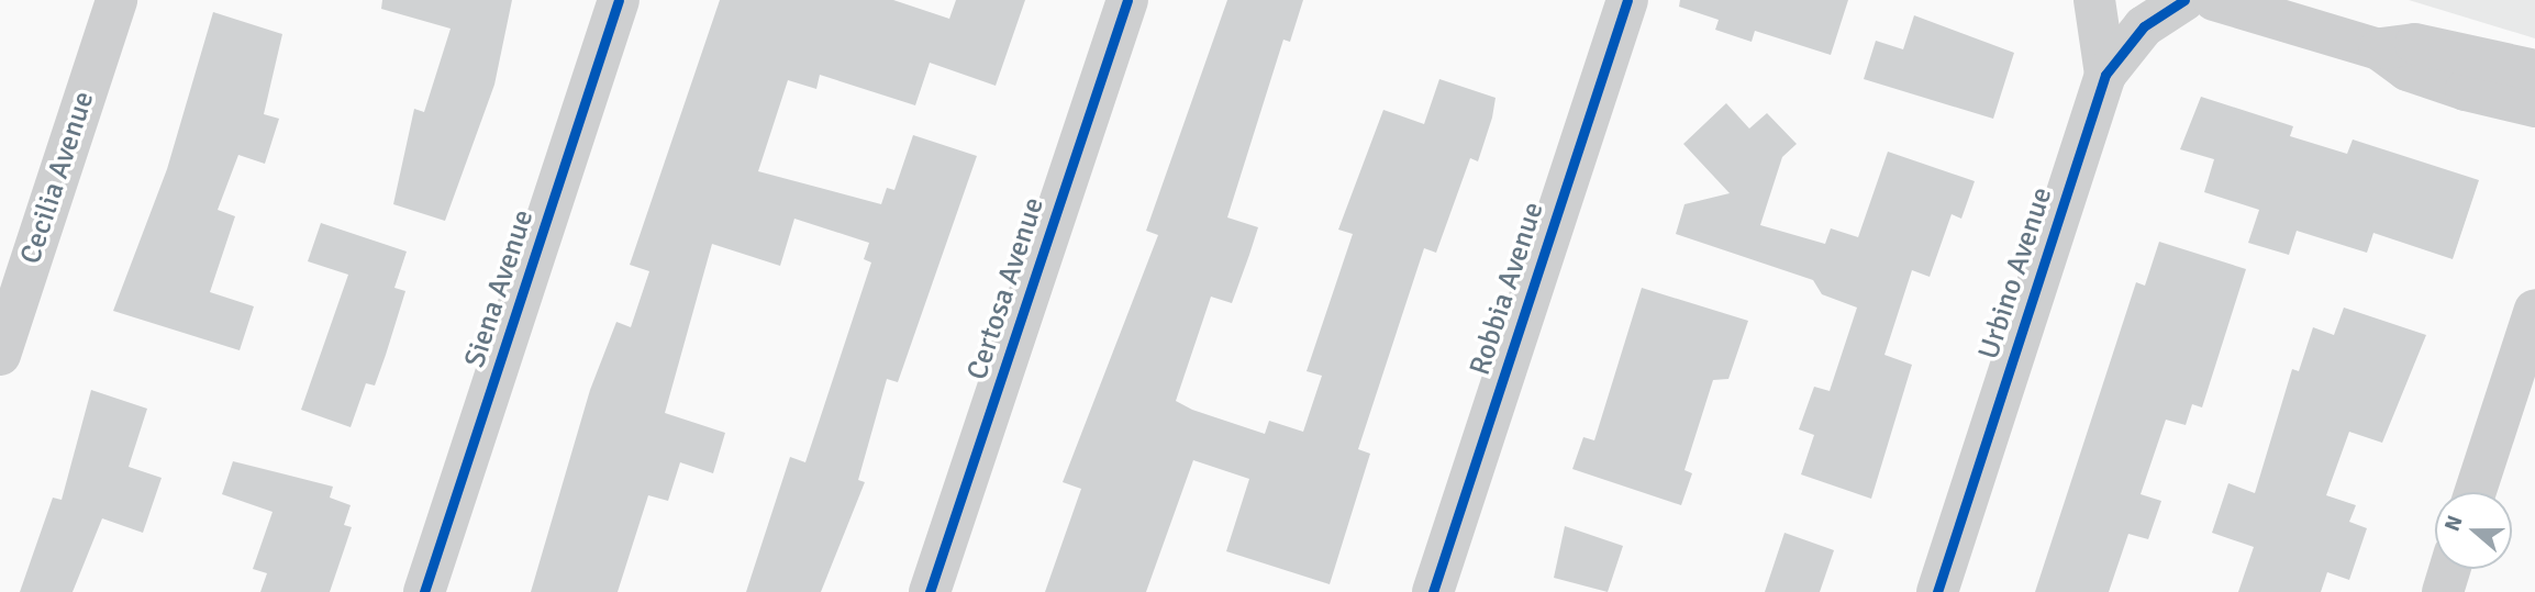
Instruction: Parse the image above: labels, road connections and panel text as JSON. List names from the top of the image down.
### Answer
{
  "streets": {
    "street": [
      "Cecilia Avenue",
      "Urbino Avenue",
      "Siena Avenue",
      "Certosa Avenue",
      "Robbia Avenue"
    ]
  },
  "north": "left"
}
